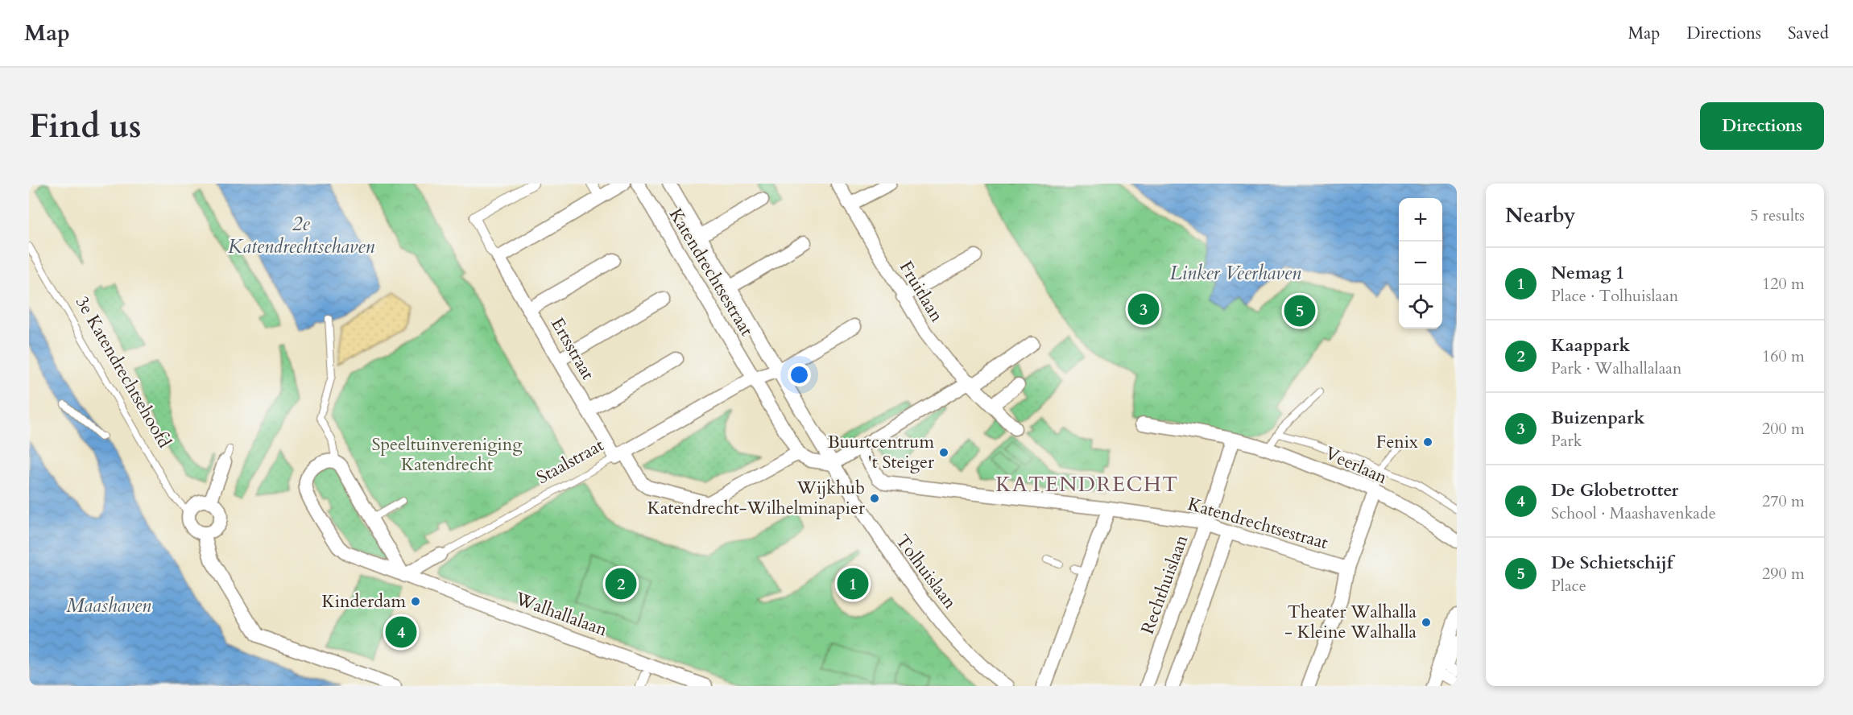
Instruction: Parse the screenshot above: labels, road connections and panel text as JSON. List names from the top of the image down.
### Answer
{
  "streets": {
    "street": [
      "Katendrechtsestraat",
      "Fruitlaan",
      "Ertsstraat",
      "Staalstraat",
      "Veerlaan",
      "Tolhuislaan",
      "Rechthuislaan",
      "Walhallalaan"
    ],
    "lane": ["3e Katendrechtsehoofd"]
  },
  "crossings": [
    ["Katendrechtsestraat", "Ertsstraat"],
    ["Katendrechtsestraat", "Staalstraat"],
    ["Katendrechtsestraat", "Tolhuislaan"],
    ["Katendrechtsestraat", "Rechthuislaan"],
    ["Ertsstraat", "Staalstraat"],
    ["Staalstraat", "Walhallalaan"],
    ["Veerlaan", "Rechthuislaan"]
  ],
  "districts": ["KATENDRECHT"],
  "water": ["2e Katendrechtsehaven", "Linker Veerhaven", "Maashaven"],
  "parks": ["Speeltuinvereniging Katendrecht"],
  "places": [
    "Fenix",
    "Buurtcentrum 't Steiger",
    "Wijkhub Katendrecht-Wilhelminapier",
    "Kinderdam",
    "Theater Walhalla - Kleine Walhalla"
  ],
  "page": {
    "header": "Map",
    "nav": ["Map", "Directions", "Saved"],
    "buttons": "Directions",
    "title": "Find us",
    "heading": ["Nearby", "5 results"],
    "map_buttons": ["+", "−"],
    "list": [
      {
        "mark": "1",
        "name": "Nemag 1",
        "note": "Place · Tolhuislaan",
        "value": "120 m"
      },
      {
        "mark": "2",
        "name": "Kaappark",
        "note": "Park · Walhallalaan",
        "value": "160 m"
      },
      {
        "mark": "3",
        "name": "Buizenpark",
        "note": "Park",
        "value": "200 m"
      },
      {
        "mark": "4",
        "name": "De Globetrotter",
        "note": "School · Maashavenkade",
        "value": "270 m"
      },
      {
        "mark": "5",
        "name": "De Schietschijf",
        "note": "Place",
        "value": "290 m"
      }
    ],
    "pins": [
      "3",
      "5",
      "1",
      "2",
      "4"
    ]
  }
}
